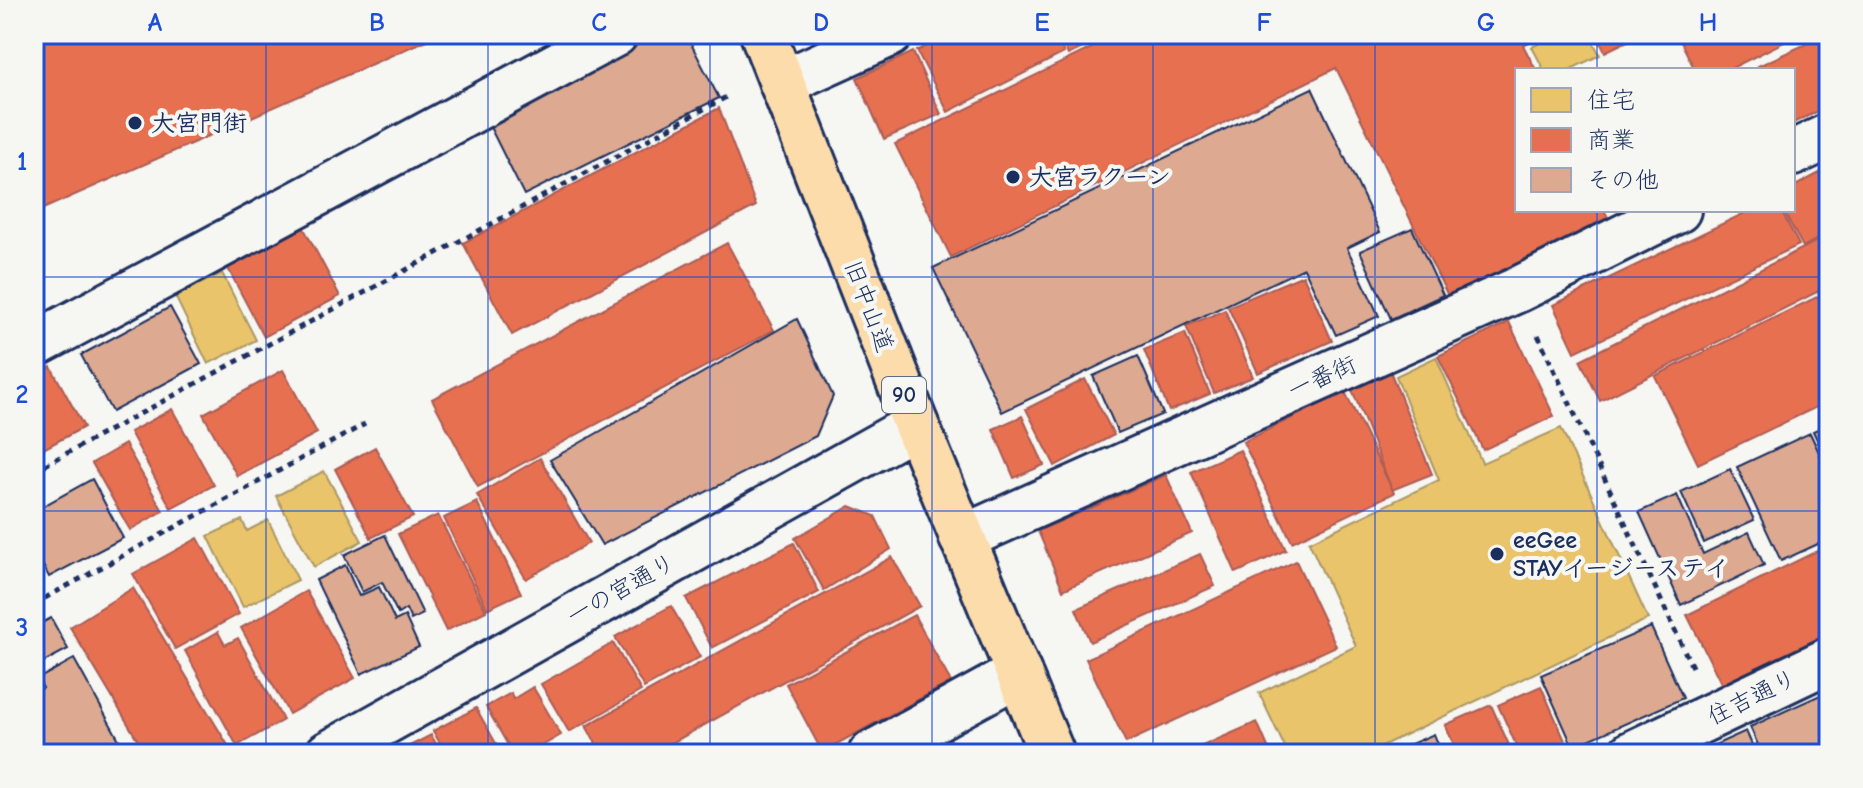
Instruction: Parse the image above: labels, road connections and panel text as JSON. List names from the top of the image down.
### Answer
{
  "streets": {
    "main road": ["旧中山道", "90"],
    "street": ["一番街", "一の宮通り", "住吉通り"]
  },
  "crossings": [
    ["旧中山道", "一番街"],
    ["旧中山道", "一の宮通り"]
  ],
  "places": ["大宮門街", "大宮ラクーン", "eeGee STAYイージーステイ"],
  "legend": ["住宅", "商業", "その他"],
  "grid": {
    "columns": [
      "A",
      "B",
      "C",
      "D",
      "E",
      "F",
      "G",
      "H"
    ],
    "rows": ["1", "2", "3"]
  }
}
